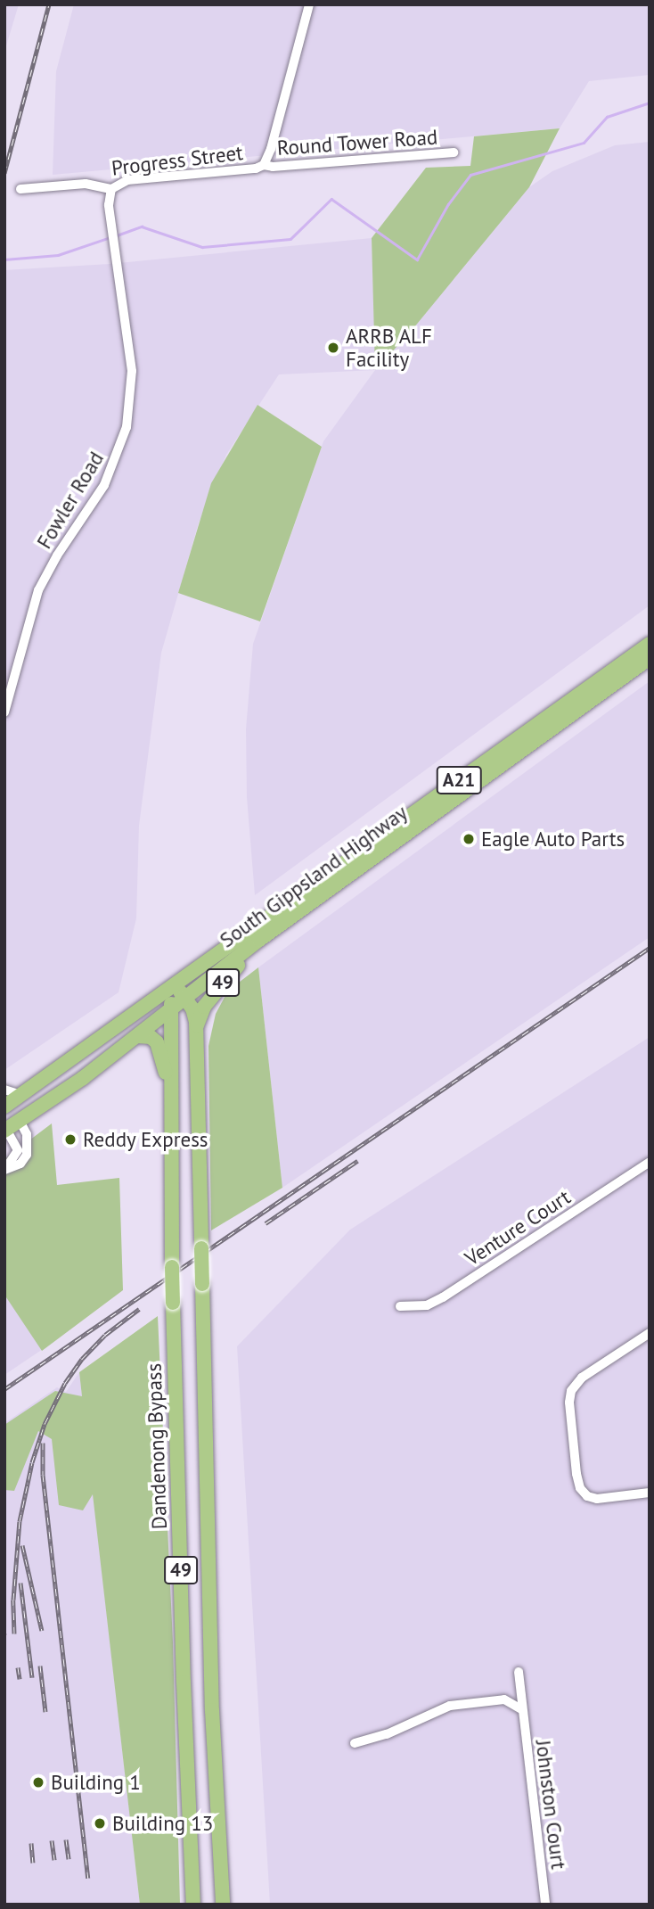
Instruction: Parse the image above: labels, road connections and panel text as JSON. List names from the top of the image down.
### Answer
{
  "streets": {
    "highway": [
      "A21",
      "South Gippsland Highway",
      "49",
      "Dandenong Bypass"
    ],
    "street": [
      "Round Tower Road",
      "Progress Street",
      "Fowler Road",
      "Venture Court",
      "Johnston Court"
    ]
  },
  "crossings": [
    ["Round Tower Road", "Progress Street"],
    ["Progress Street", "Fowler Road"],
    ["South Gippsland Highway", "49"],
    ["South Gippsland Highway", "Dandenong Bypass"],
    ["49", "Dandenong Bypass"]
  ],
  "places": [
    "ARRB ALF Facility",
    "Eagle Auto Parts",
    "Reddy Express",
    "Building 1",
    "Building 13"
  ]
}
